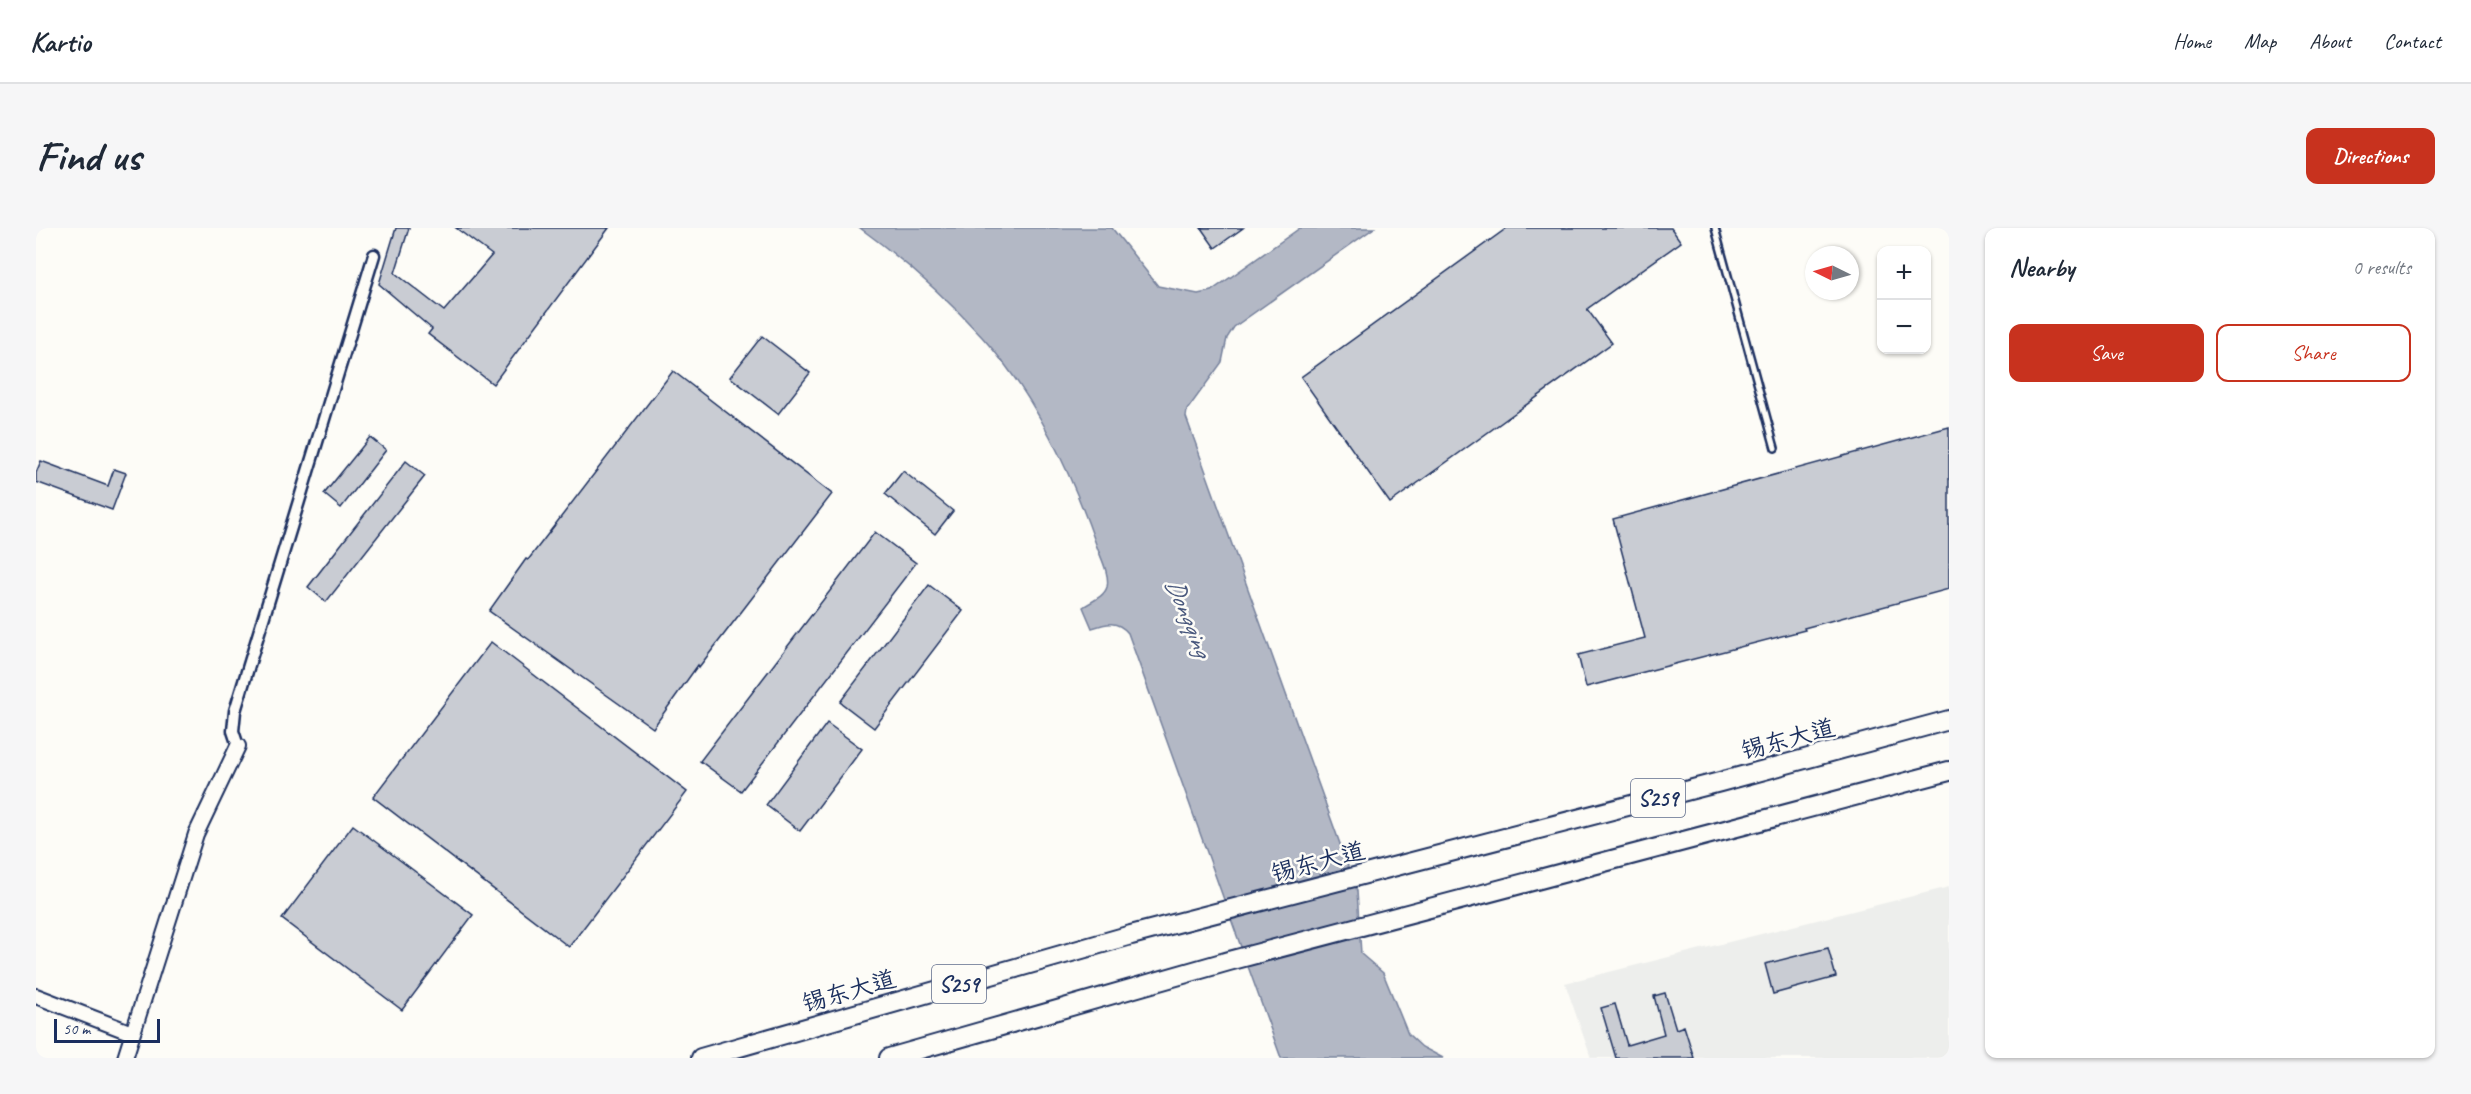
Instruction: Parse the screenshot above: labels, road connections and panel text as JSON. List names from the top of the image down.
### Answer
{
  "streets": {
    "main road": ["锡东大道", "S259"]
  },
  "water": ["Dongqing"],
  "scale_bar": "50 m",
  "north": "left",
  "page": {
    "header": "Kartio",
    "nav": [
      "Home",
      "Map",
      "About",
      "Contact"
    ],
    "buttons": [
      "Directions",
      ["Save", "Share"]
    ],
    "title": "Find us",
    "heading": ["Nearby", "0 results"],
    "map_buttons": ["+", "−"],
    "scale": "50 m"
  }
}
